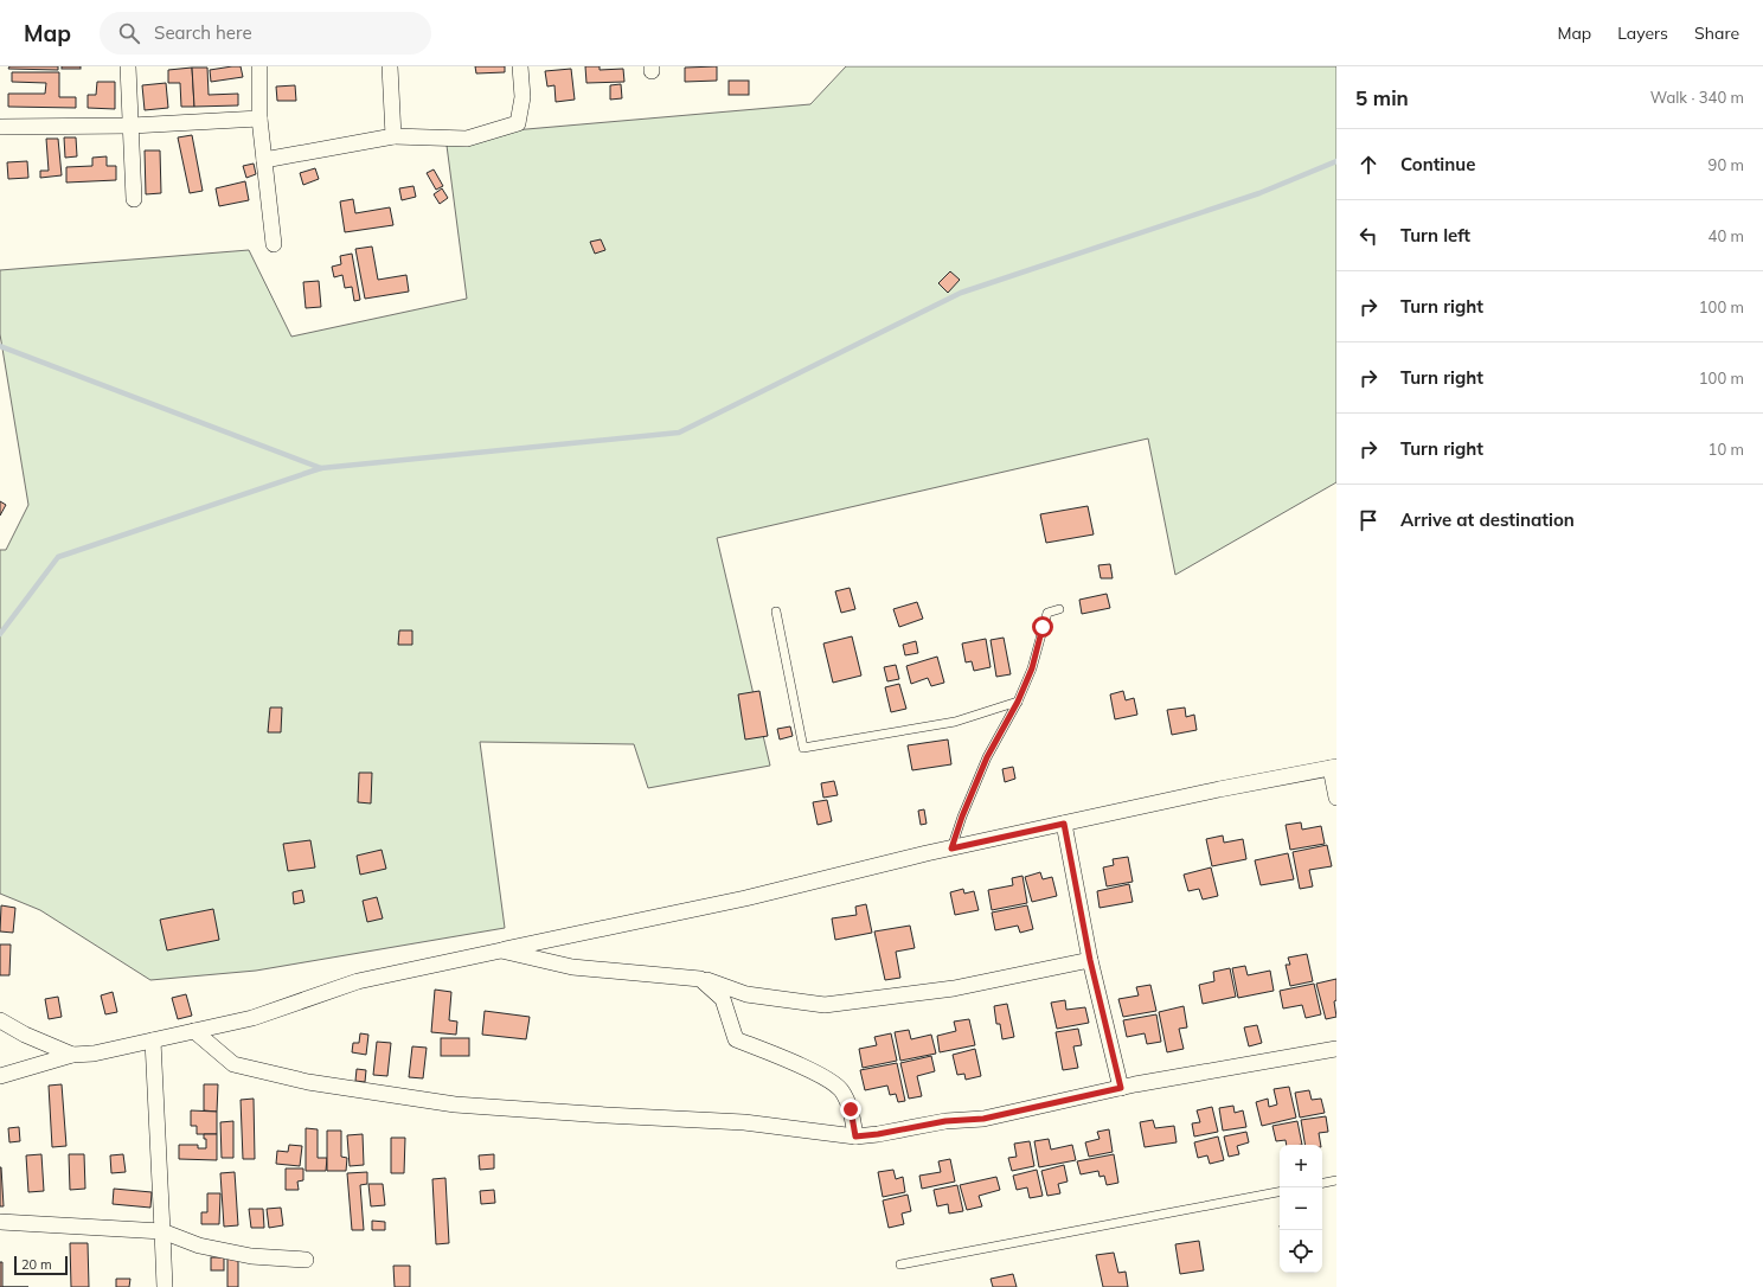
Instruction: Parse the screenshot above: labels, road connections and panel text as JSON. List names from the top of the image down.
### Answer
{
  "scale_bar": "20 m",
  "page": {
    "header": "Map",
    "search": "Search here",
    "nav": ["Map", "Layers", "Share"],
    "heading": ["5 min", "Walk · 340 m"],
    "list": [
      ["Continue", "90 m"],
      ["Turn left", "40 m"],
      ["Turn right", "100 m"],
      ["Turn right", "100 m"],
      ["Turn right", "10 m"],
      "Arrive at destination"
    ],
    "map_buttons": ["+", "−"],
    "scale": "20 m"
  }
}
